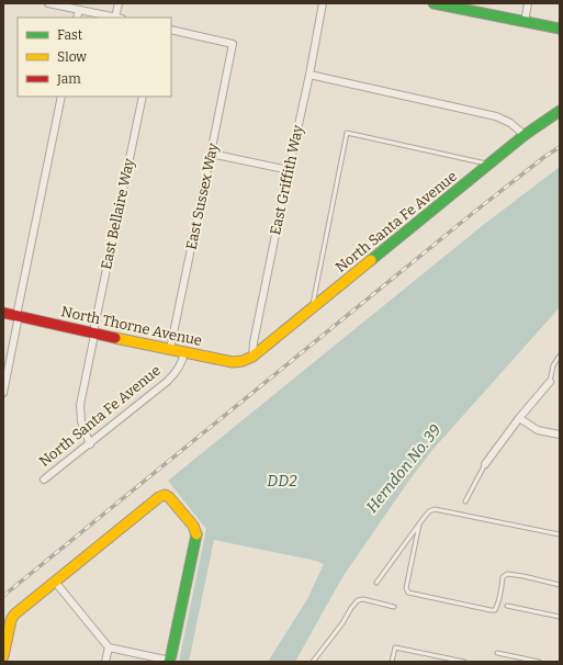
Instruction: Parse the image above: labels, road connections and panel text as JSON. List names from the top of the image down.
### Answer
{
  "streets": {
    "street": [
      "East Griffith Way",
      "East Sussex Way",
      "East Bellaire Way",
      "North Santa Fe Avenue",
      "North Thorne Avenue"
    ]
  },
  "crossings": [
    ["East Griffith Way", "North Santa Fe Avenue"],
    ["East Griffith Way", "North Thorne Avenue"],
    ["East Sussex Way", "North Thorne Avenue"],
    ["East Bellaire Way", "North Santa Fe Avenue"],
    ["East Bellaire Way", "North Thorne Avenue"],
    ["North Santa Fe Avenue", "North Thorne Avenue"]
  ],
  "water": ["Herndon No. 39", "DD2"],
  "legend": ["Fast", "Slow", "Jam"]
}
